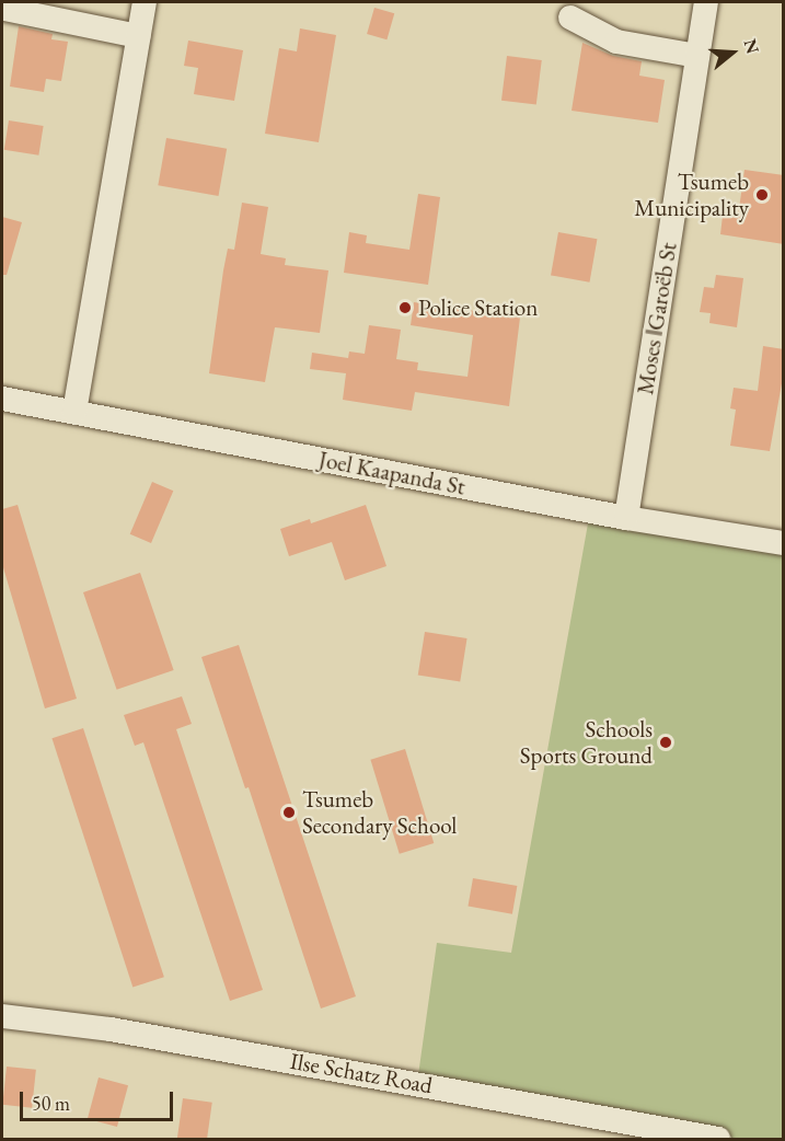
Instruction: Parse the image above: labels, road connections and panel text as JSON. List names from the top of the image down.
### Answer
{
  "streets": {
    "street": ["Moses ǁGaroëb St", "Joel Kaapanda St", "Ilse Schatz Road"]
  },
  "crossings": [
    ["Moses ǁGaroëb St", "Joel Kaapanda St"]
  ],
  "places": [
    "Tsumeb Municipality",
    "Police Station",
    "Schools Sports Ground",
    "Tsumeb Secondary School"
  ],
  "scale_bar": "50 m",
  "north": "right"
}
